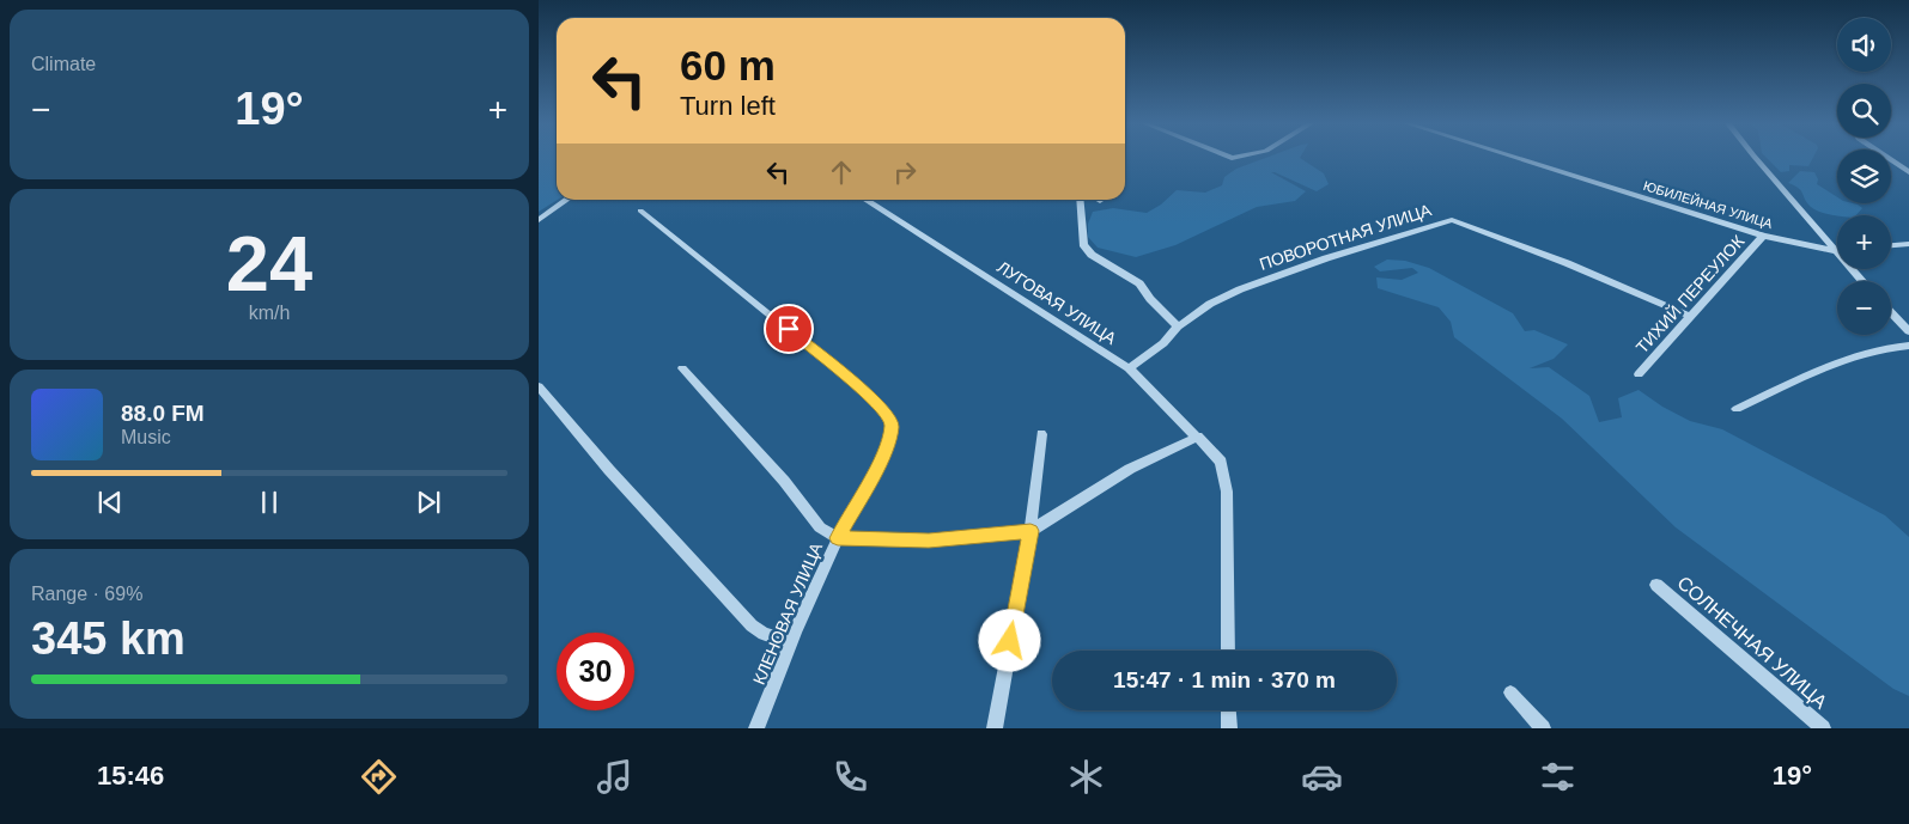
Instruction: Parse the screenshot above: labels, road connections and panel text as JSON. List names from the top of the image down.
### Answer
{
  "streets": {
    "street": [
      "ЮБИЛЕЙНАЯ УЛИЦА",
      "ПОВОРОТНАЯ УЛИЦА",
      "ТИХИЙ ПЕРЕУЛОК",
      "ЛУГОВАЯ УЛИЦА",
      "КЛЕНОВАЯ УЛИЦА",
      "СОЛНЕЧНАЯ УЛИЦА"
    ]
  },
  "crossings": [
    ["ЮБИЛЕЙНАЯ УЛИЦА", "ТИХИЙ ПЕРЕУЛОК"],
    ["ПОВОРОТНАЯ УЛИЦА", "ТИХИЙ ПЕРЕУЛОК"],
    ["ПОВОРОТНАЯ УЛИЦА", "ЛУГОВАЯ УЛИЦА"]
  ],
  "page": {
    "tile": [
      "Climate",
      ["24", "km/h"],
      ["Range · 69%", "345 km"]
    ],
    "map_buttons": ["+", "−"],
    "turn": ["60 m", "Turn left"],
    "heat": ["−", "19°", "+"],
    "song": ["88.0 FM", "Music"],
    "limit": "30",
    "trip": "15:47 · 1 min · 370 m",
    "tabs": ["15:46", "19°"]
  }
}
